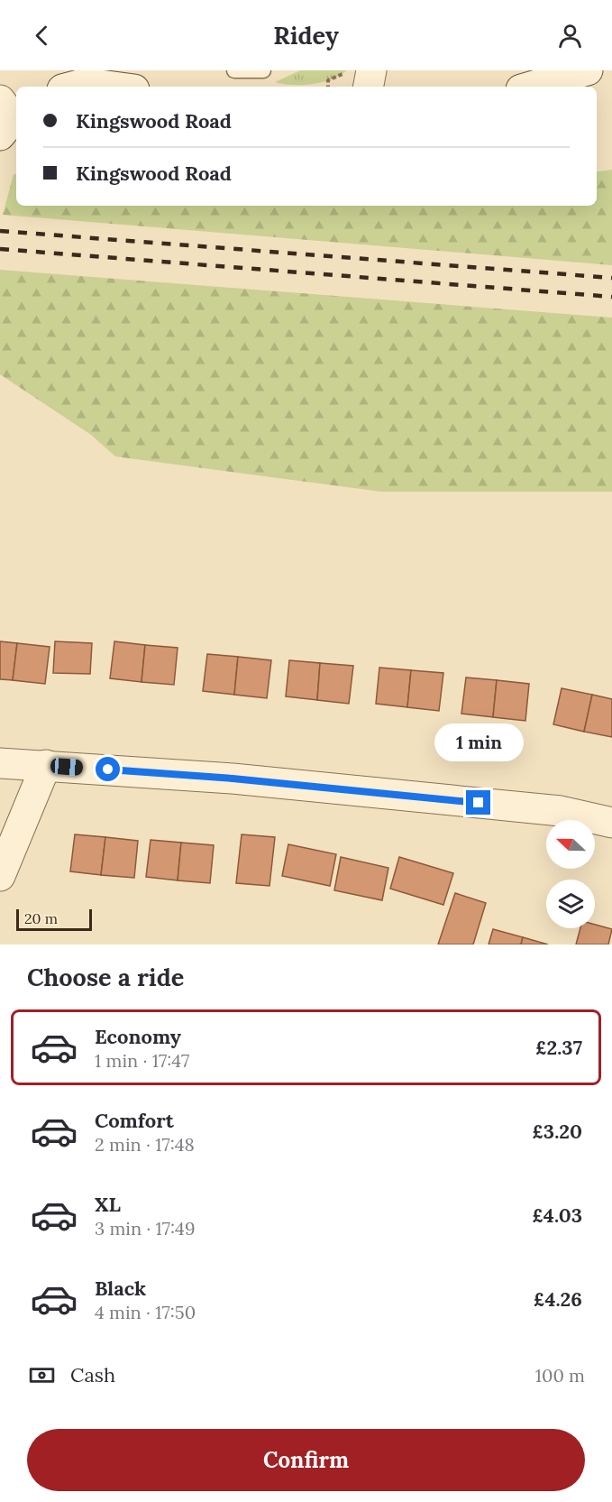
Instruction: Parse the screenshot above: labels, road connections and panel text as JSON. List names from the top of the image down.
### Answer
{
  "scale_bar": "20 m",
  "north": "left",
  "page": {
    "header": "Ridey",
    "banner": ["Kingswood Road", "Kingswood Road"],
    "bubble": "1 min",
    "scale": "20 m",
    "heading": "Choose a ride",
    "list": [
      {
        "name": "Economy",
        "note": "1 min · 17:47",
        "value": "£2.37"
      },
      {
        "name": "Comfort",
        "note": "2 min · 17:48",
        "value": "£3.20"
      },
      {
        "name": "XL",
        "note": "3 min · 17:49",
        "value": "£4.03"
      },
      {
        "name": "Black",
        "note": "4 min · 17:50",
        "value": "£4.26"
      }
    ],
    "pay": ["Cash", "100 m"],
    "buttons": "Confirm"
  }
}
